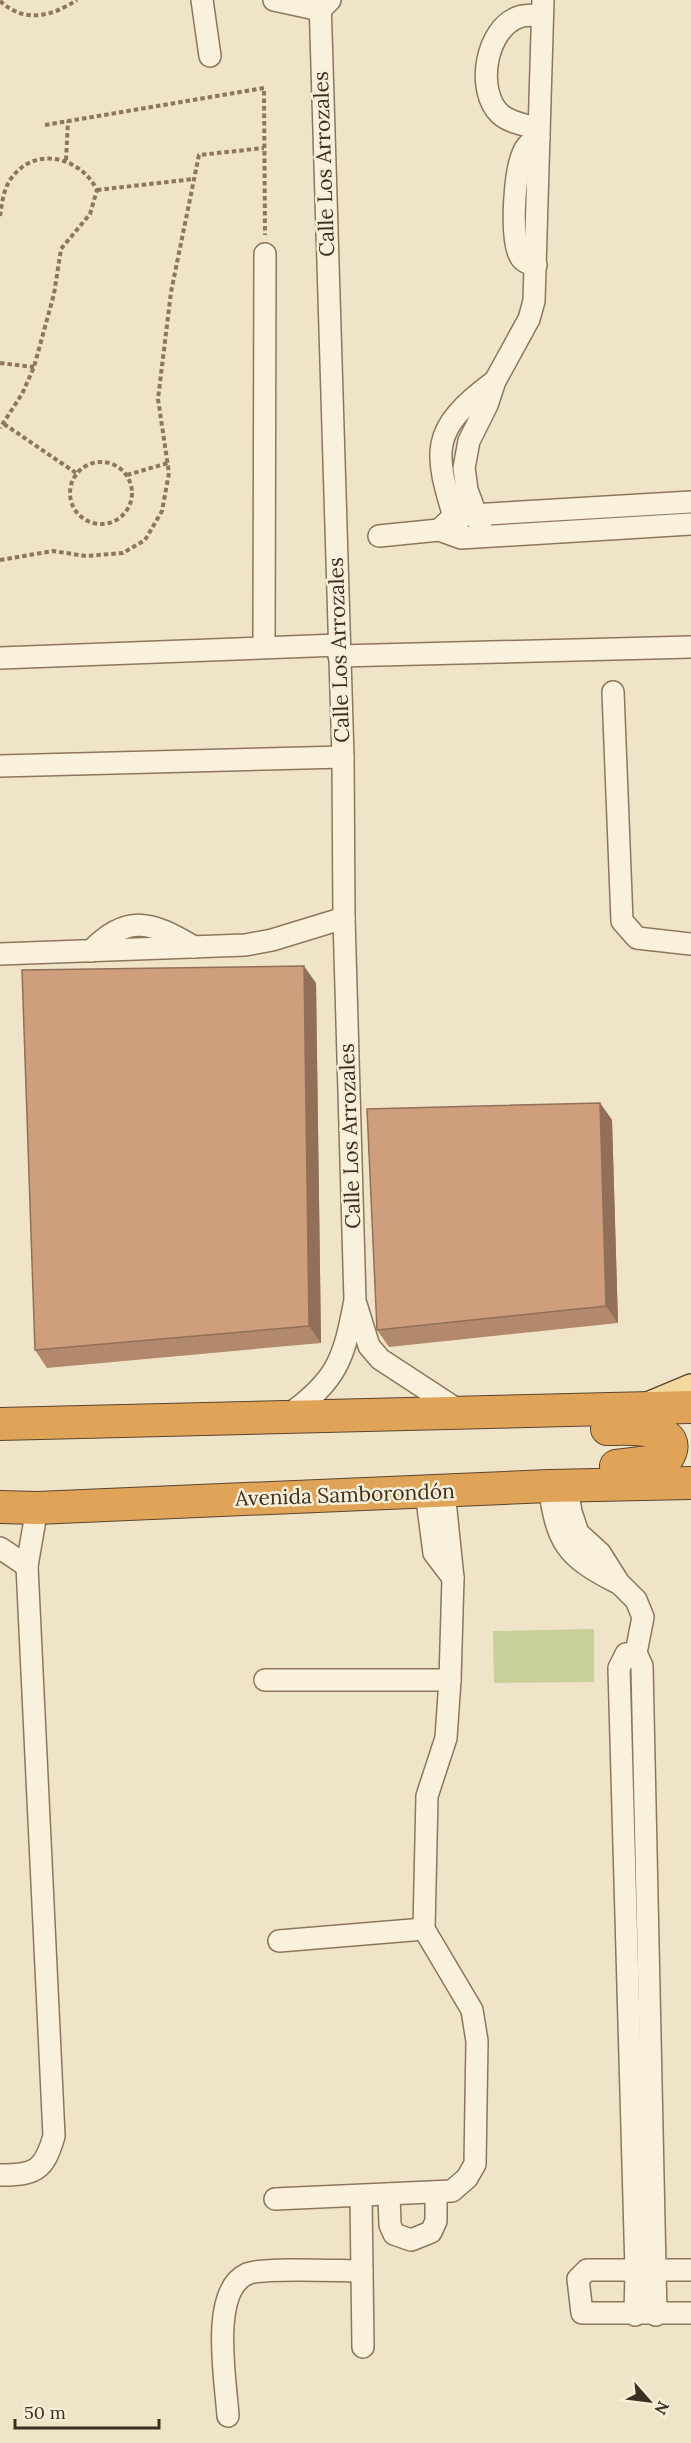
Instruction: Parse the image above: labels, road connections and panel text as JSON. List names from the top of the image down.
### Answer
{
  "streets": {
    "highway": ["Avenida Samborondón"],
    "street": ["Calle Los Arrozales"]
  },
  "scale_bar": "50 m",
  "north": "bottom right"
}
